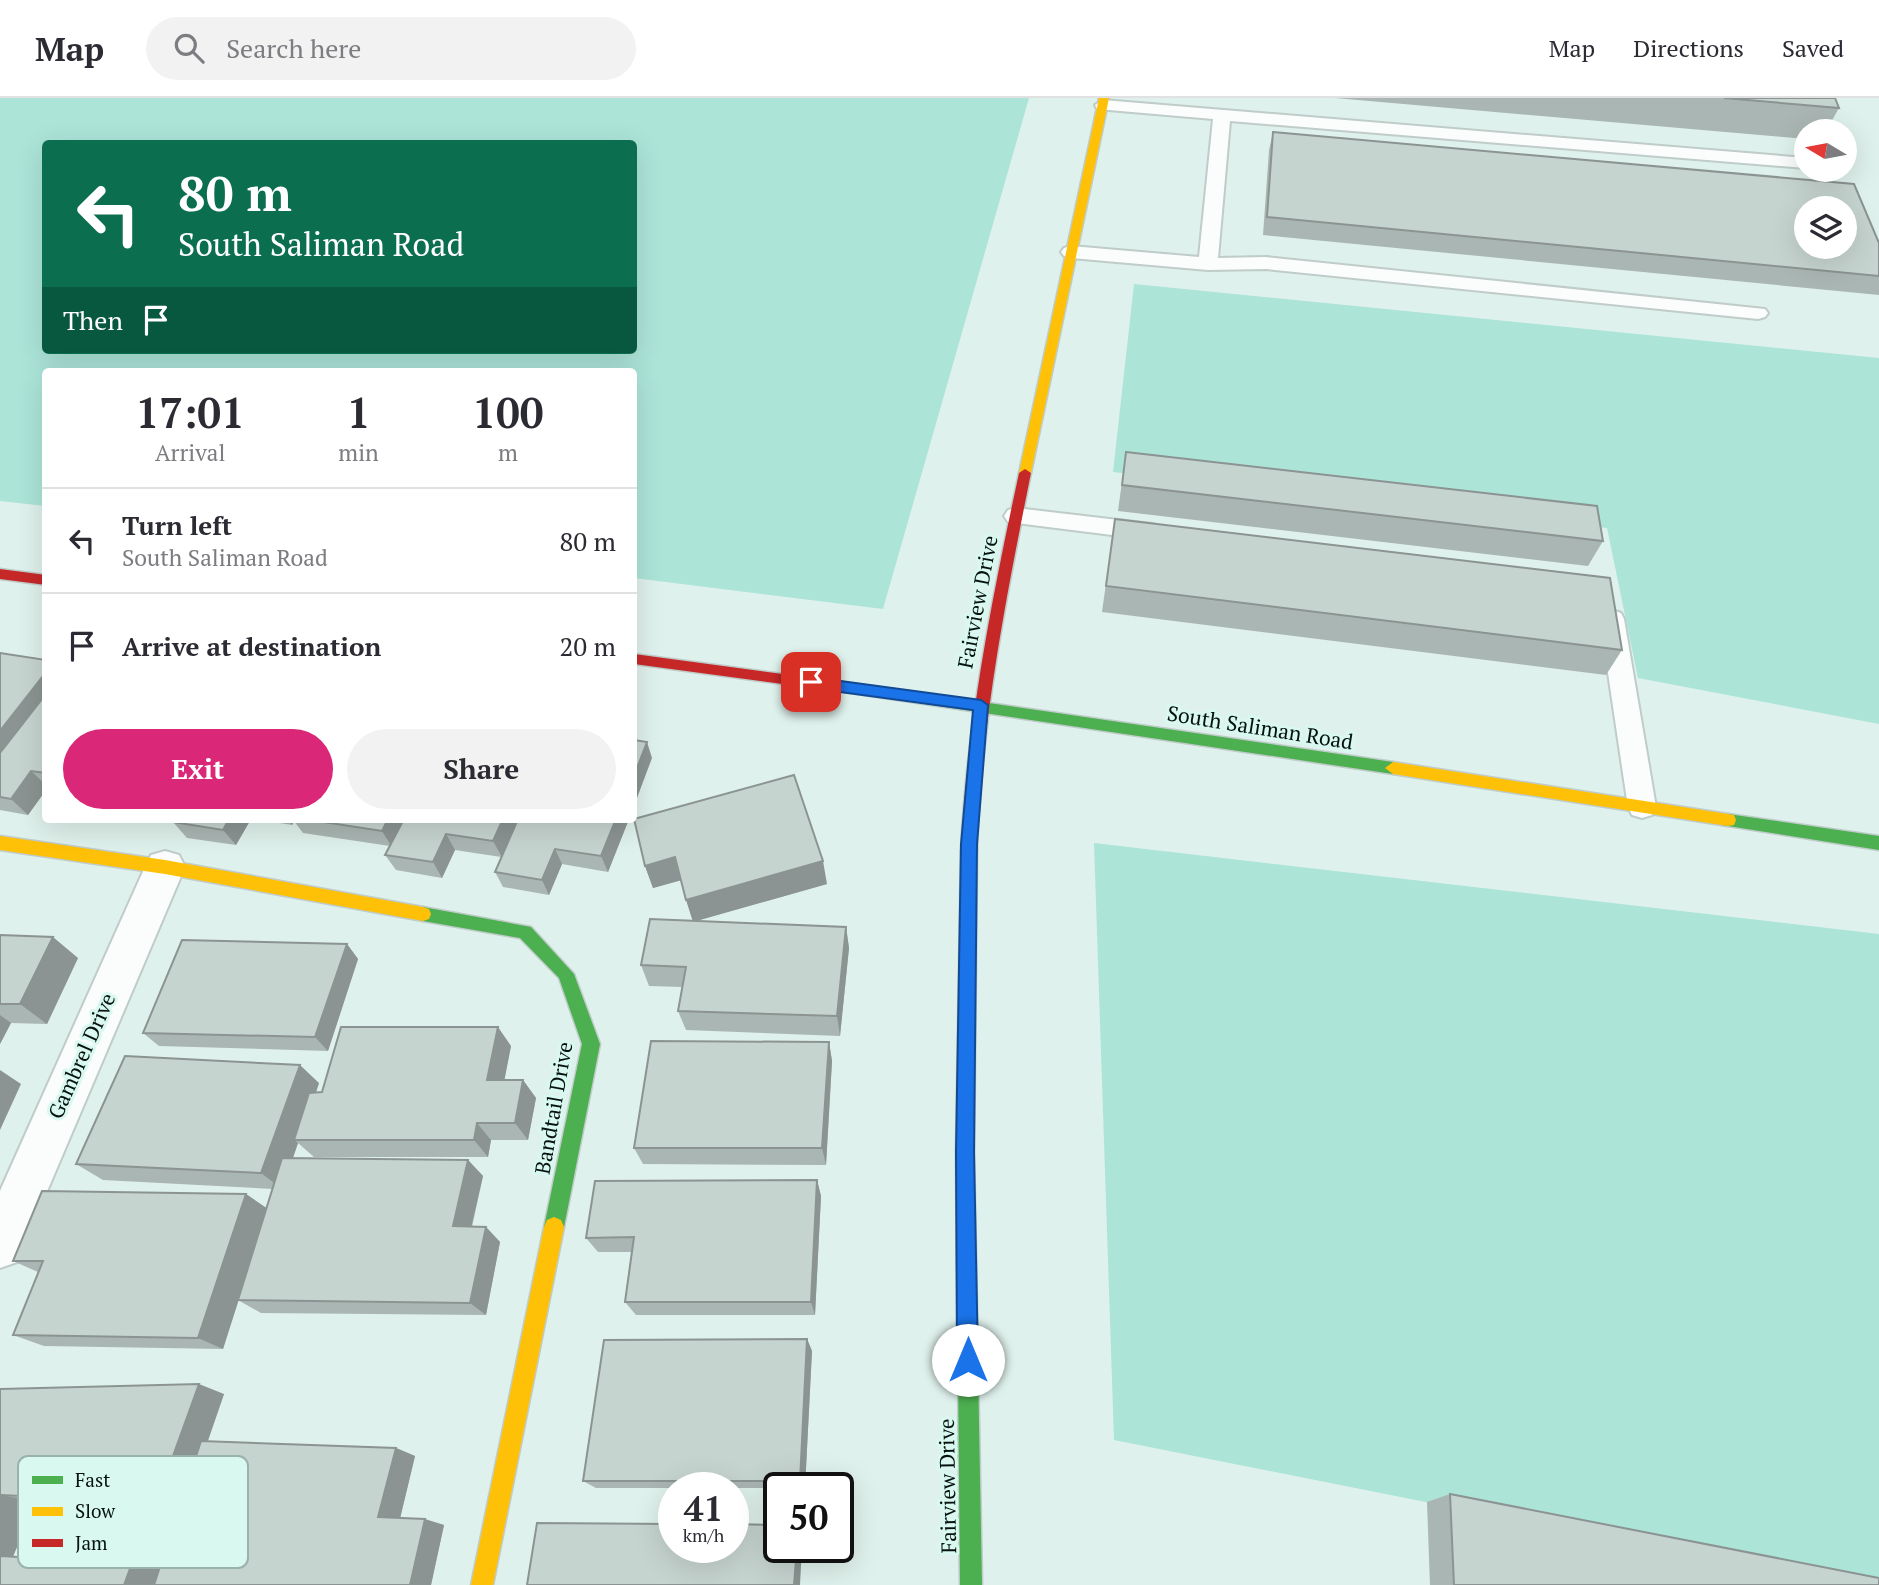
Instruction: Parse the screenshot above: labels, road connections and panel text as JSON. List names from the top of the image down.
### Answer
{
  "streets": {
    "main road": ["Fairview Drive", "South Saliman Road", "Bandtail Drive"],
    "street": ["Gambrel Drive"]
  },
  "crossings": [
    ["Fairview Drive", "South Saliman Road"],
    ["Gambrel Drive", "Bandtail Drive"]
  ],
  "legend": ["Fast", "Slow", "Jam"],
  "north": "left",
  "page": {
    "header": "Map",
    "search": "Search here",
    "nav": ["Map", "Directions", "Saved"],
    "turn": ["80 m", "South Saliman Road"],
    "then": "Then",
    "eta": [
      "17:01",
      "Arrival",
      "1",
      "min",
      "100",
      "m"
    ],
    "list": [
      {
        "name": "Turn left",
        "note": "South Saliman Road",
        "value": "80 m"
      },
      {
        "name": "Arrive at destination",
        "value": "20 m"
      }
    ],
    "buttons": ["Exit", "Share"],
    "speed": "41 km/h",
    "limit": "50"
  }
}
